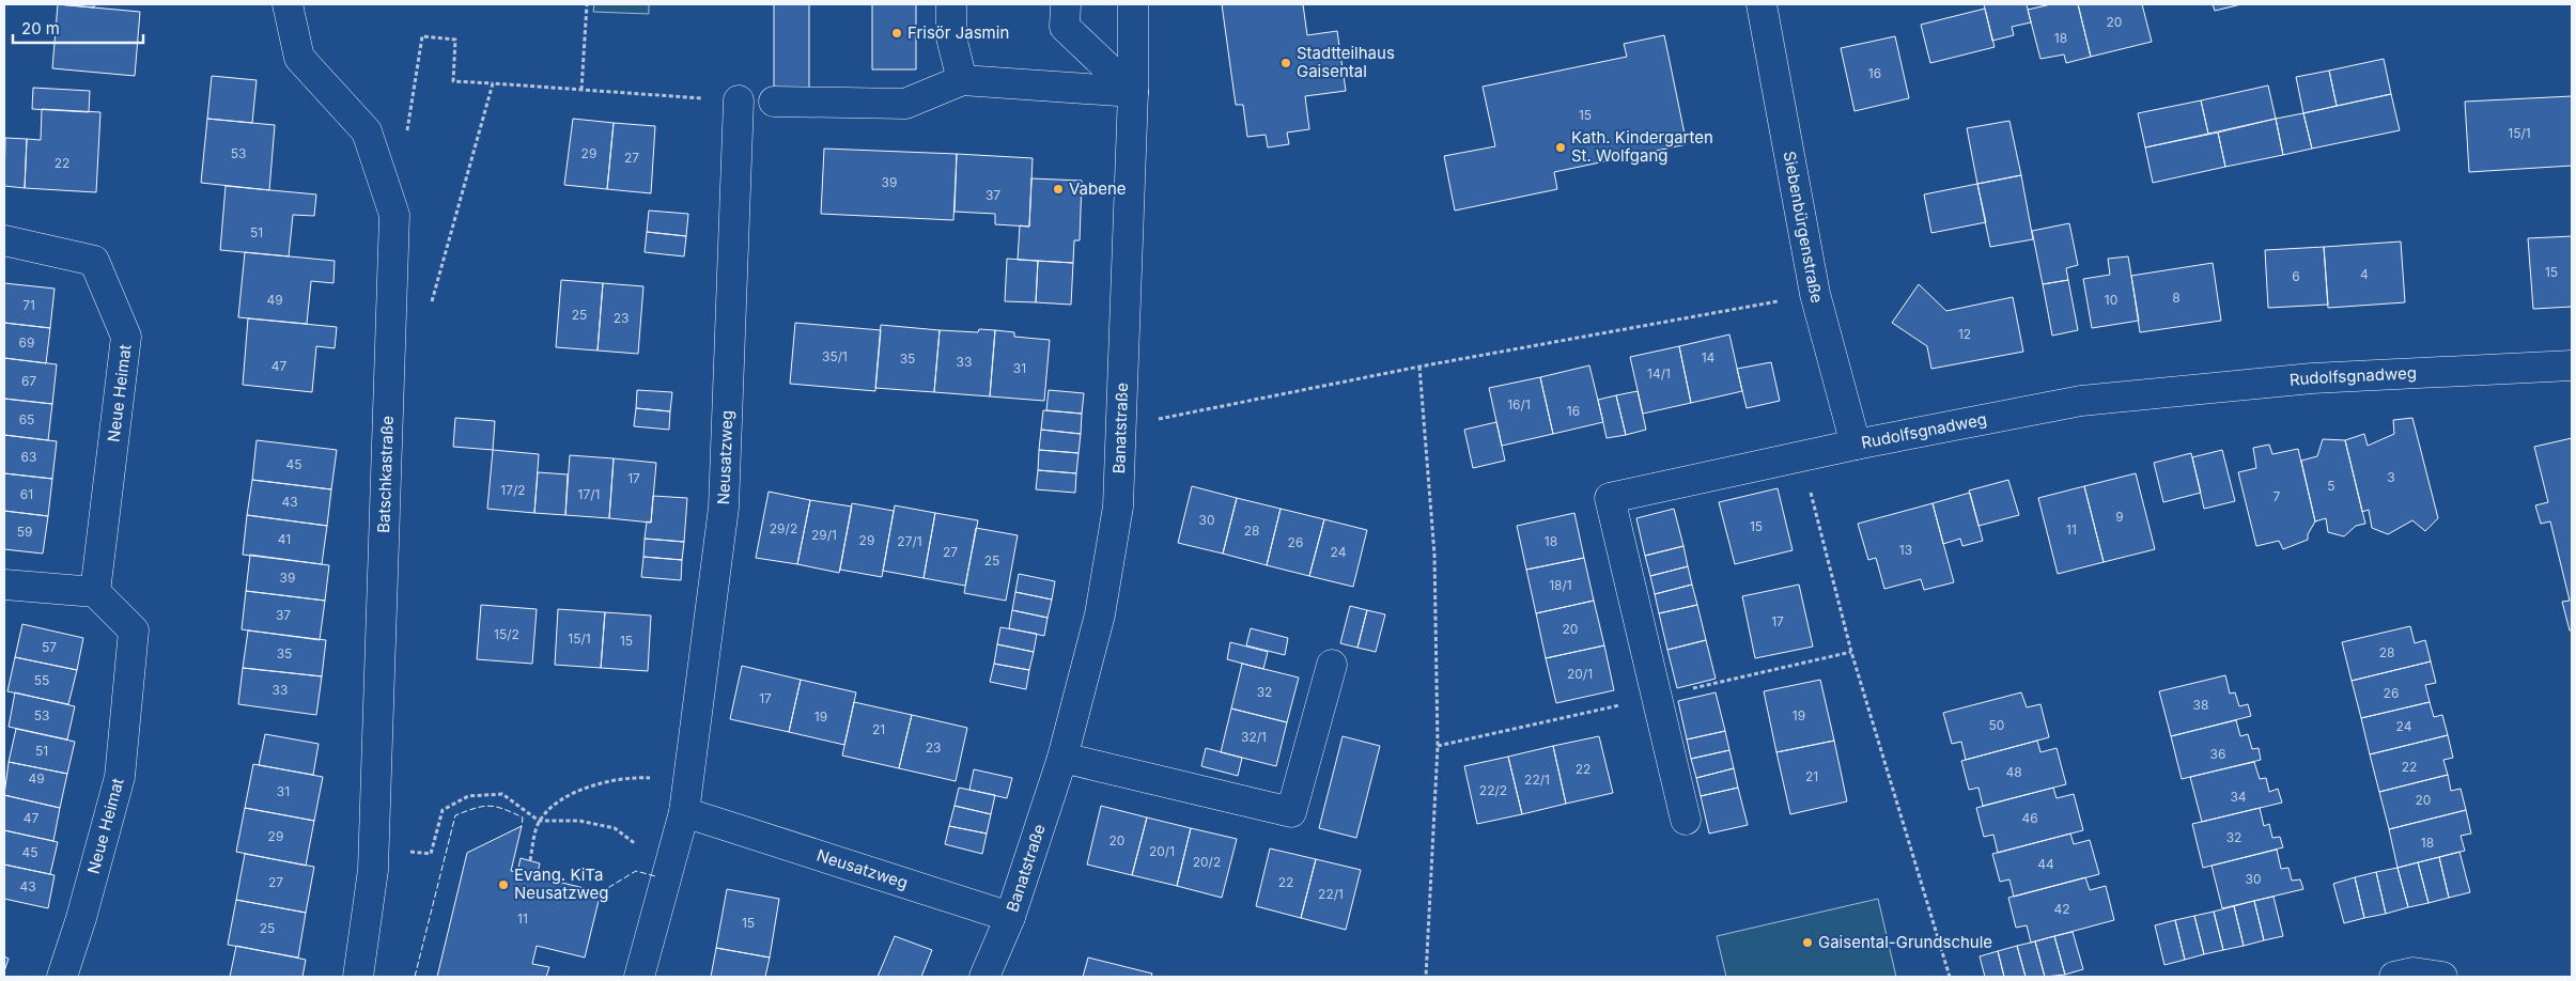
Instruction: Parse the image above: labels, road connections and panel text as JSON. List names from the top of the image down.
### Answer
{
  "streets": {
    "street": [
      "Siebenbürgenstraße",
      "Rudolfsgnadweg",
      "Neue Heimat",
      "Banatstraße",
      "Neusatzweg",
      "Batschkastraße"
    ]
  },
  "crossings": [
    ["Siebenbürgenstraße", "Rudolfsgnadweg"],
    ["Banatstraße", "Neusatzweg"]
  ],
  "places": [
    "Frisör Jasmin",
    "Stadtteilhaus Gaisental",
    "Kath. Kindergarten St. Wolfgang",
    "Vabene",
    "Evang. KiTa Neusatzweg",
    "Gaisental-Grundschule"
  ],
  "house_numbers": [
    "20",
    "18",
    "16",
    "15",
    "15/1",
    "53",
    "29",
    "27",
    "22",
    "39",
    "37",
    "51",
    "15",
    "4",
    "6",
    "8",
    "49",
    "10",
    "71",
    "25",
    "23",
    "12",
    "69",
    "35/1",
    "14",
    "35",
    "33",
    "47",
    "31",
    "14/1",
    "67",
    "16/1",
    "16",
    "65",
    "63",
    "45",
    "3",
    "17",
    "5",
    "17/2",
    "61",
    "17/1",
    "7",
    "43",
    "9",
    "30",
    "15",
    "29/2",
    "11",
    "28",
    "59",
    "29/1",
    "41",
    "29",
    "27/1",
    "18",
    "26",
    "13",
    "27",
    "24",
    "25",
    "39",
    "18/1",
    "37",
    "17",
    "20",
    "15/2",
    "15/1",
    "15",
    "57",
    "28",
    "35",
    "20/1",
    "55",
    "33",
    "32",
    "26",
    "17",
    "38",
    "53",
    "19",
    "19",
    "50",
    "24",
    "21",
    "32/1",
    "23",
    "51",
    "36",
    "22",
    "22",
    "48",
    "21",
    "49",
    "22/1",
    "22/2",
    "31",
    "34",
    "20",
    "47",
    "46",
    "29",
    "32",
    "20",
    "18",
    "20/1",
    "45",
    "20/2",
    "44",
    "30",
    "27",
    "22",
    "43",
    "22/1",
    "42",
    "11",
    "15",
    "25"
  ],
  "scale_bar": "20 m"
}
